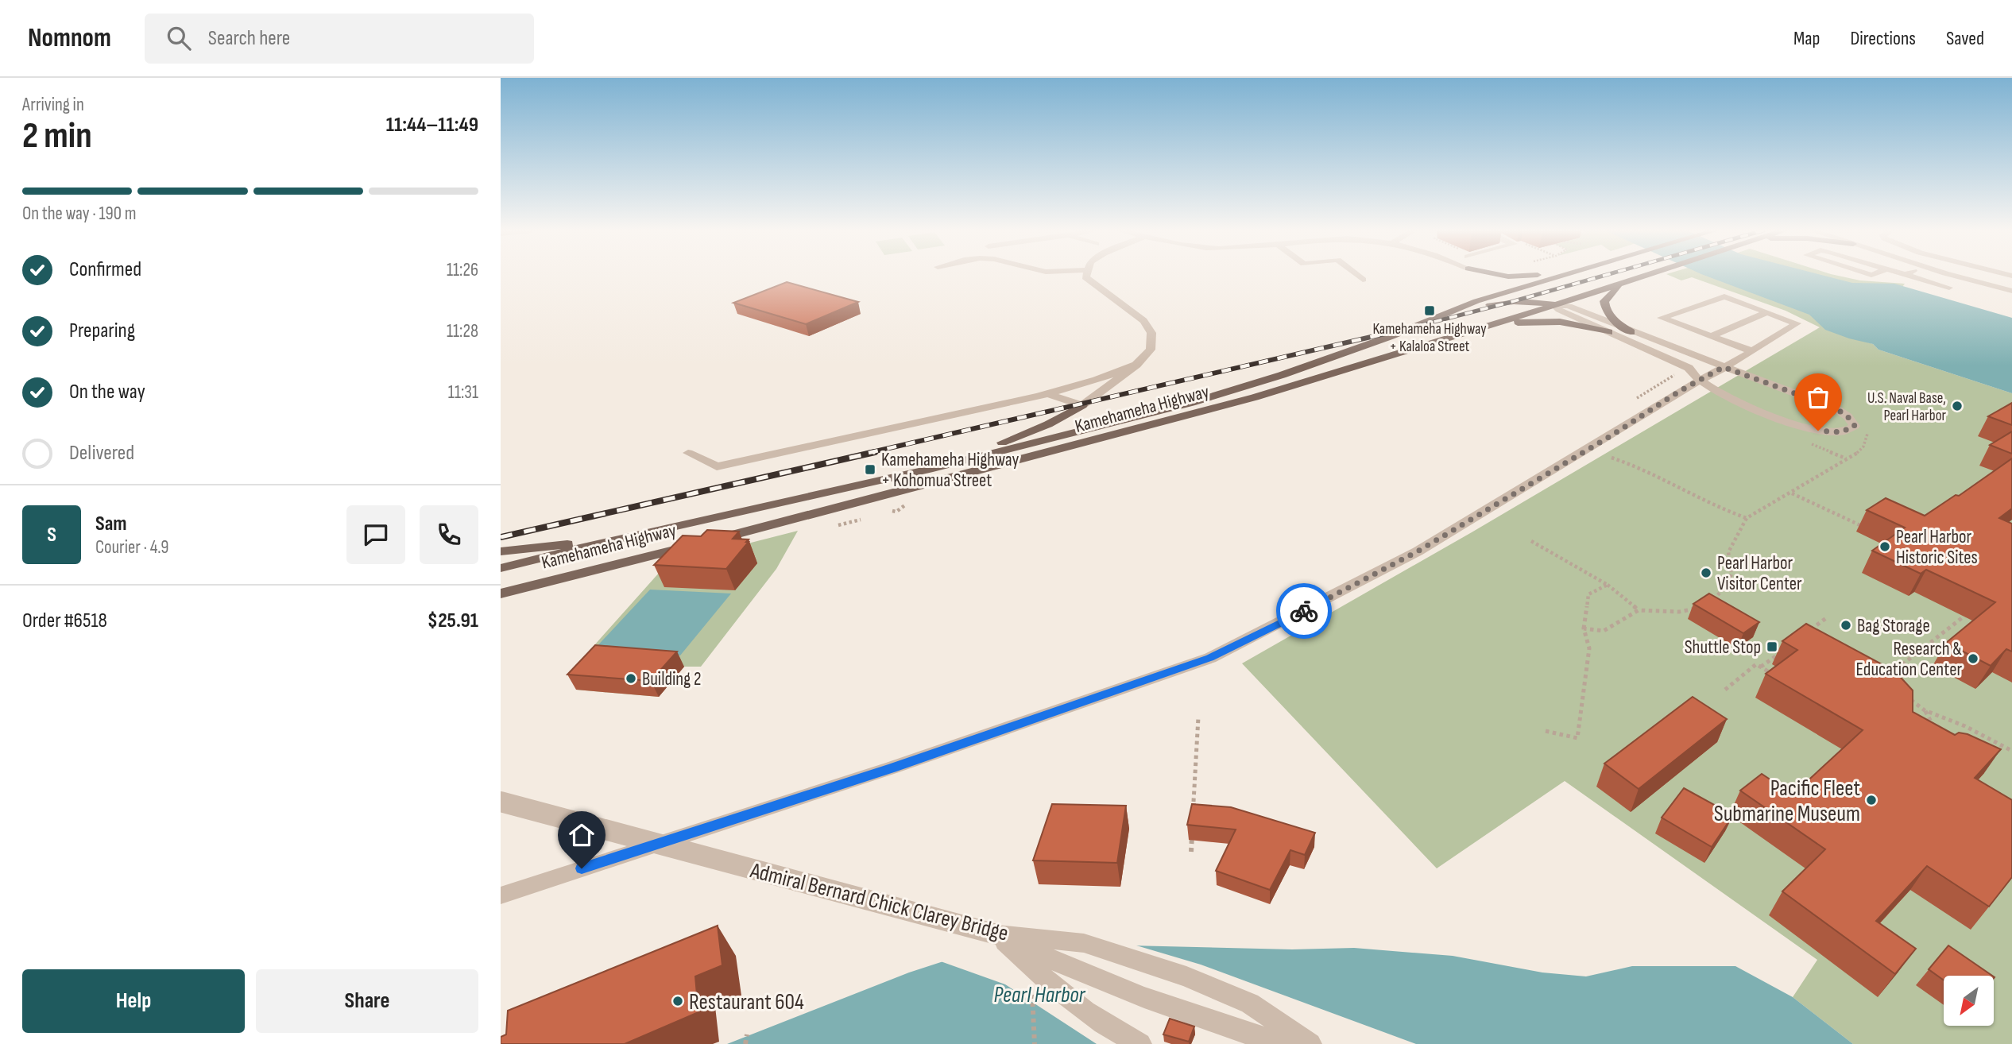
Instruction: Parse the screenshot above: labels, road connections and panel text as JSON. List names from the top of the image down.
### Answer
{
  "streets": {
    "main road": ["Kamehameha Highway"],
    "street": ["Admiral Bernard Chick Clarey Bridge"]
  },
  "water": ["Pearl Harbor"],
  "places": {
    "transit": ["Kamehameha Highway + Kalaloa Street", "Kamehameha Highway + Kohomua Street", "Shuttle Stop"],
    "other": [
      "U.S. Naval Base, Pearl Harbor",
      "Pearl Harbor Historic Sites",
      "Pearl Harbor Visitor Center",
      "Bag Storage",
      "Research & Education Center",
      "Building 2",
      "Pacific Fleet Submarine Museum",
      "Restaurant 604"
    ]
  },
  "north": "bottom left",
  "page": {
    "header": "Nomnom",
    "search": "Search here",
    "nav": ["Map", "Directions", "Saved"],
    "heading": ["2 min", "Arriving in", "11:44–11:49"],
    "panel": [
      "Sam",
      "Courier · 4.9",
      "Order #6518",
      "$25.91"
    ],
    "bar": "On the way · 190 m",
    "list": [
      ["Confirmed", "11:26"],
      ["Preparing", "11:28"],
      ["On the way", "11:31"],
      "Delivered"
    ],
    "round": "S",
    "buttons": ["Help", "Share"]
  }
}
